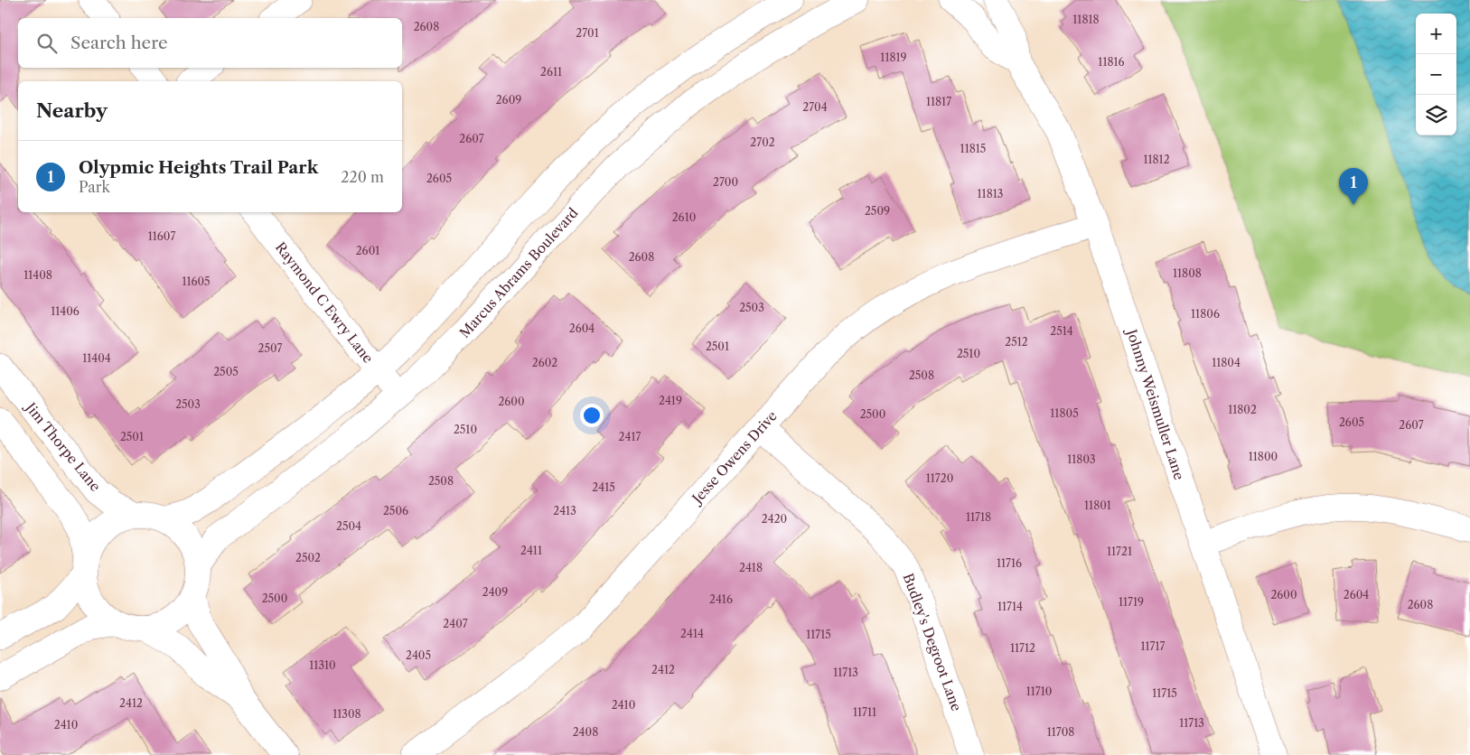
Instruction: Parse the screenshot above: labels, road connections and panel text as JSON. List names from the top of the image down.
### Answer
{
  "streets": {
    "street": [
      "Marcus Abrams Boulevard",
      "Raymond C Ewry Lane",
      "Johnny Weismuller Lane",
      "Jim Thorpe Lane",
      "Jesse Owens Drive",
      "Budley's Degroot Lane"
    ]
  },
  "crossings": [
    ["Marcus Abrams Boulevard", "Raymond C Ewry Lane"],
    ["Marcus Abrams Boulevard", "Jim Thorpe Lane"],
    ["Johnny Weismuller Lane", "Jesse Owens Drive"],
    ["Jesse Owens Drive", "Budley's Degroot Lane"]
  ],
  "house_numbers": [
    "11818",
    "2608",
    "2701",
    "11819",
    "11816",
    "2611",
    "2609",
    "11817",
    "2704",
    "2607",
    "2702",
    "11815",
    "11812",
    "2605",
    "2700",
    "11813",
    "2509",
    "2610",
    "11607",
    "2601",
    "2608",
    "11808",
    "11408",
    "11605",
    "2503",
    "11406",
    "11806",
    "2604",
    "2514",
    "2512",
    "2501",
    "2507",
    "2510",
    "11404",
    "2602",
    "11804",
    "2505",
    "2508",
    "2419",
    "2600",
    "2503",
    "11802",
    "11805",
    "2500",
    "2605",
    "2607",
    "2510",
    "2501",
    "2417",
    "11800",
    "11803",
    "11720",
    "2508",
    "2415",
    "11801",
    "2506",
    "2413",
    "11718",
    "2420",
    "2504",
    "2411",
    "11721",
    "2502",
    "11716",
    "2418",
    "2409",
    "2600",
    "2604",
    "2500",
    "2416",
    "11719",
    "2608",
    "11714",
    "2407",
    "2414",
    "11715",
    "11717",
    "11712",
    "2405",
    "11310",
    "2412",
    "11713",
    "11710",
    "11715",
    "2412",
    "2410",
    "11711",
    "11308",
    "11713",
    "2410",
    "2408",
    "11708"
  ],
  "page": {
    "map_buttons": ["+", "−"],
    "search": "Search here",
    "heading": "Nearby",
    "list": [
      {
        "mark": "1",
        "name": "Olypmic Heights Trail Park",
        "note": "Park",
        "value": "220 m"
      }
    ],
    "pins": "1"
  }
}
